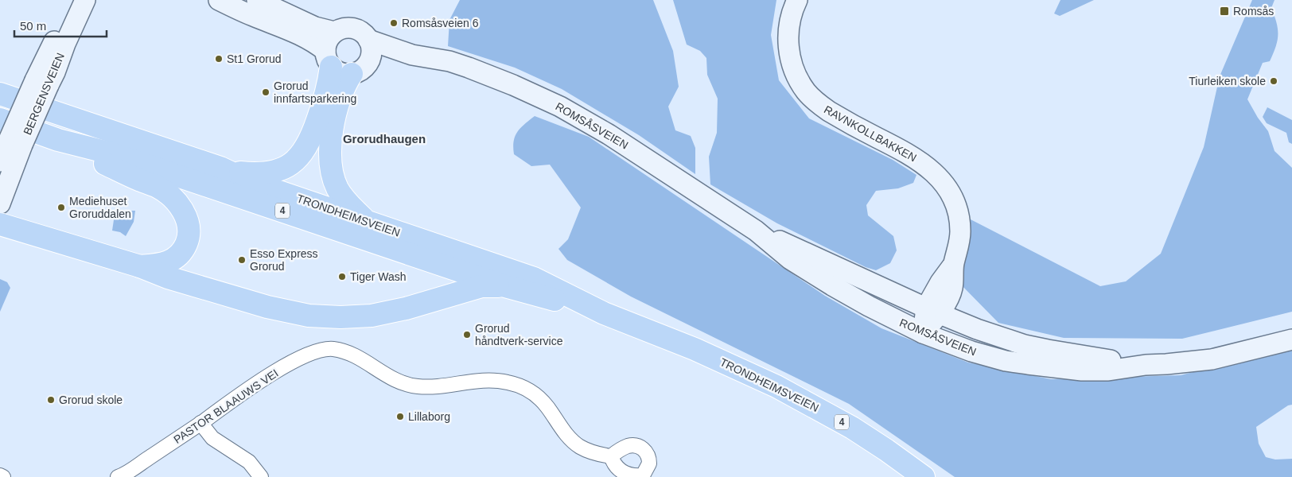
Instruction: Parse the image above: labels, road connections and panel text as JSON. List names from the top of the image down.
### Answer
{
  "streets": {
    "highway": ["4", "TRONDHEIMSVEIEN"],
    "street": [
      "BERGENSVEIEN",
      "ROMSÅSVEIEN",
      "RAVNKOLLBAKKEN",
      "PASTOR BLAAUWS VEI"
    ]
  },
  "crossings": [
    ["ROMSÅSVEIEN", "RAVNKOLLBAKKEN"]
  ],
  "districts": ["Grorudhaugen"],
  "places": {
    "transit": ["Romsås"],
    "other": [
      "Romsåsveien 6",
      "St1 Grorud",
      "Tiurleiken skole",
      "Grorud innfartsparkering",
      "Mediehuset Groruddalen",
      "Esso Express Grorud",
      "Tiger Wash",
      "Grorud håndtverk-service",
      "Grorud skole",
      "Lillaborg"
    ]
  },
  "scale_bar": "50 m"
}
